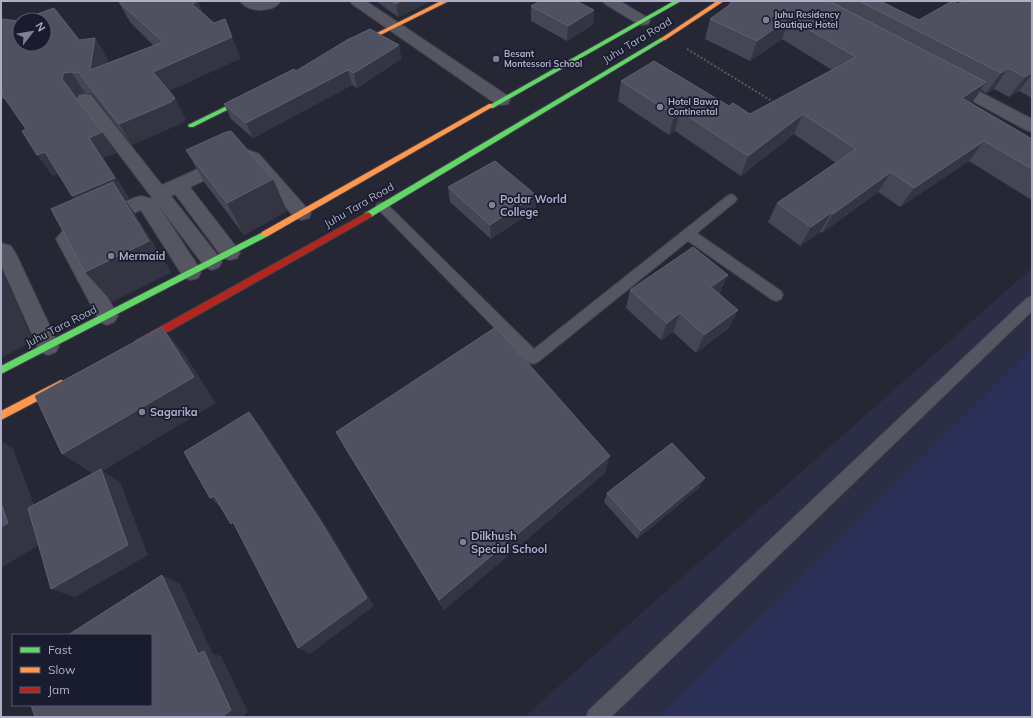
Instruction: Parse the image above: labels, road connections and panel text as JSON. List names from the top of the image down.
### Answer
{
  "streets": {
    "main road": ["Juhu Tara Road"]
  },
  "places": [
    "Juhu Residency Boutique Hotel",
    "Besant Montessori School",
    "Hotel Bawa Continental",
    "Podar World College",
    "Mermaid",
    "Sagarika",
    "Dilkhush Special School"
  ],
  "legend": ["Fast", "Slow", "Jam"],
  "north": "top right"
}
